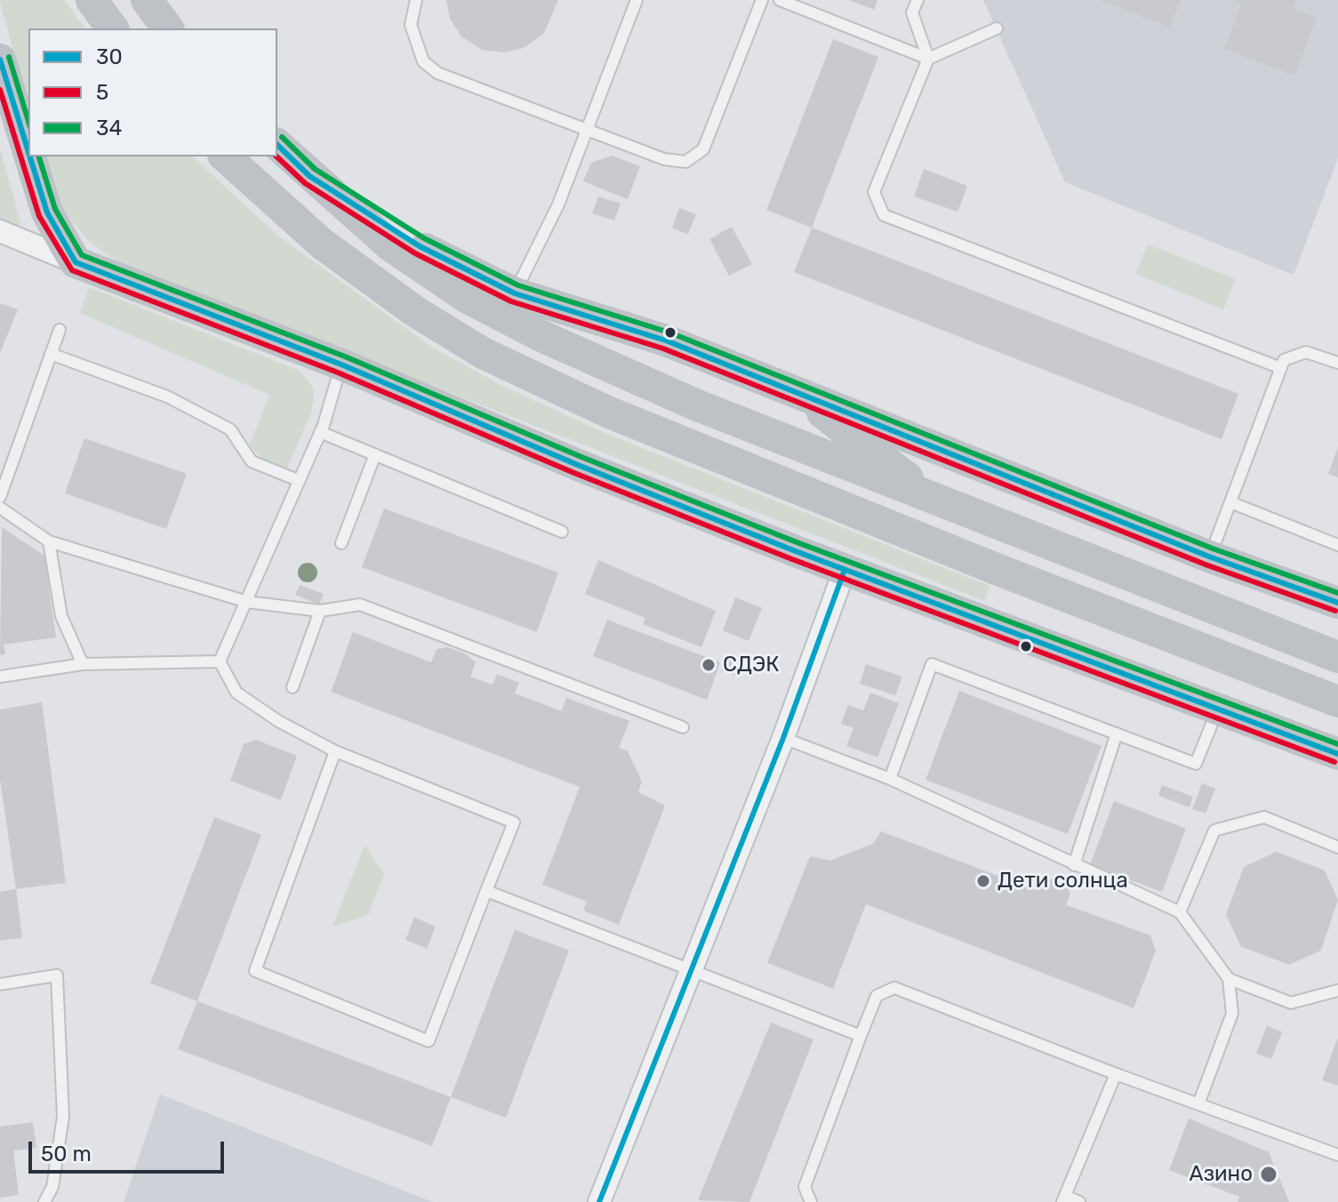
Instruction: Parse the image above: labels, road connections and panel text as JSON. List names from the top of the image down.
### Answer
{
  "places": ["СДЭК", "Дети солнца", "Азино"],
  "lines": ["transit line 34", "transit line 30", "transit line 5"],
  "legend": ["30", "5", "34"],
  "scale_bar": "50 m"
}
